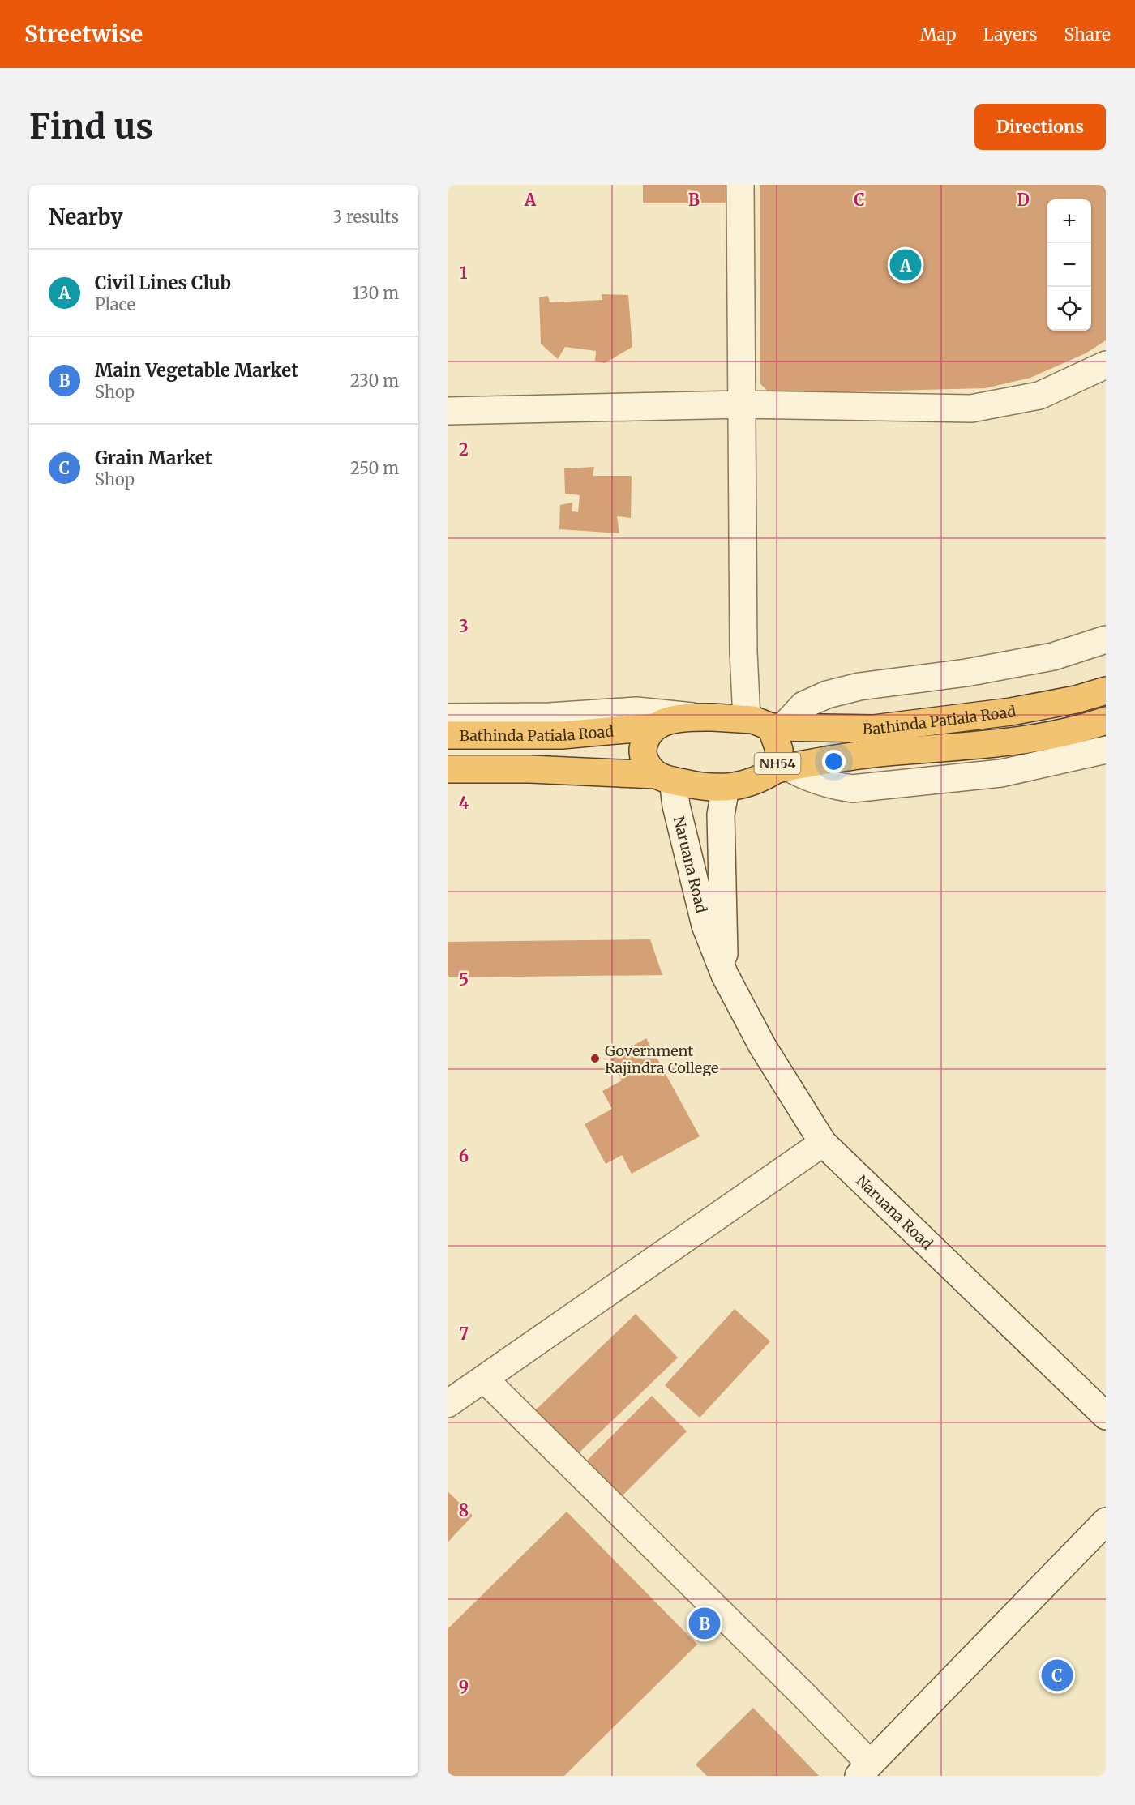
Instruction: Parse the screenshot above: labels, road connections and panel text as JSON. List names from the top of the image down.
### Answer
{
  "streets": {
    "highway": ["Bathinda Patiala Road", "NH54"],
    "street": ["Naruana Road"]
  },
  "crossings": [
    ["Bathinda Patiala Road", "NH54"],
    ["NH54", "Naruana Road"]
  ],
  "places": ["Government Rajindra College"],
  "page": {
    "header": "Streetwise",
    "nav": ["Map", "Layers", "Share"],
    "buttons": "Directions",
    "title": "Find us",
    "heading": ["Nearby", "3 results"],
    "map_buttons": ["+", "−"],
    "pins": ["A", "B", "C"],
    "list": [
      {
        "mark": "A",
        "name": "Civil Lines Club",
        "note": "Place",
        "value": "130 m"
      },
      {
        "mark": "B",
        "name": "Main Vegetable Market",
        "note": "Shop",
        "value": "230 m"
      },
      {
        "mark": "C",
        "name": "Grain Market",
        "note": "Shop",
        "value": "250 m"
      }
    ]
  },
  "grid": {
    "columns": [
      "A",
      "B",
      "C",
      "D"
    ],
    "rows": [
      "1",
      "2",
      "3",
      "4",
      "5",
      "6",
      "7",
      "8",
      "9"
    ]
  }
}
